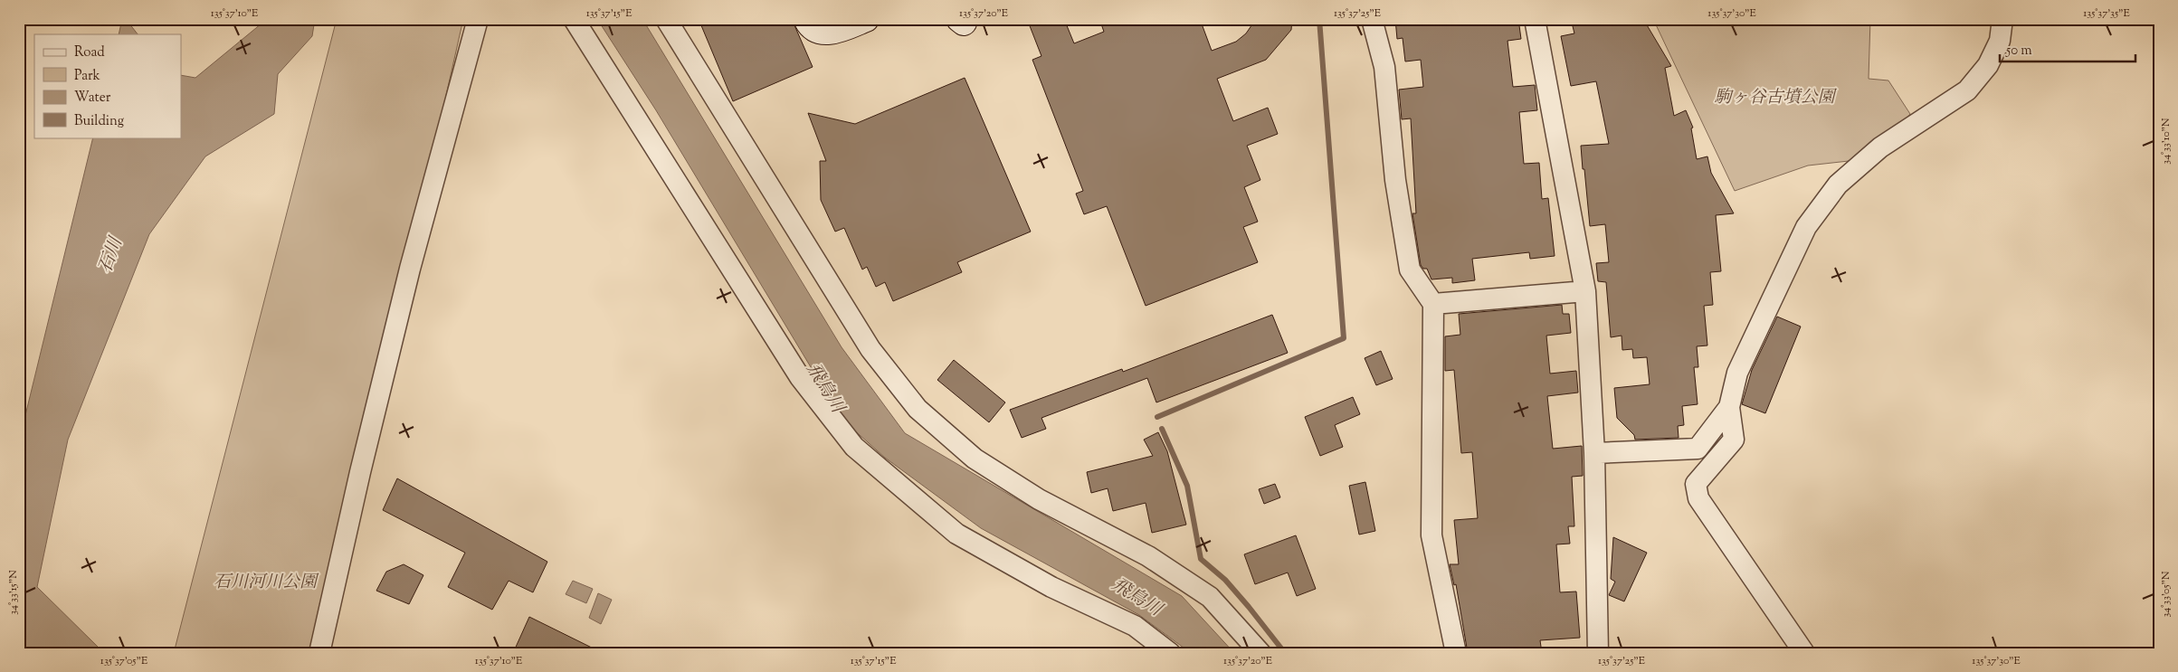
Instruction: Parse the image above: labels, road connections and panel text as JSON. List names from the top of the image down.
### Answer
{
  "water": ["石川", "飛鳥川"],
  "parks": ["駒ヶ谷古墳公園", "石川河川公園"],
  "legend": [
    "Road",
    "Park",
    "Water",
    "Building"
  ],
  "scale_bar": "50 m",
  "coordinates": [
    "135°37'10\"E",
    "135°37'15\"E",
    "135°37'20\"E",
    "135°37'25\"E",
    "135°37'30\"E",
    "135°37'35\"E",
    "34°33'10\"N",
    "34°33'15\"N",
    "34°33'05\"N",
    "135°37'05\"E"
  ]
}
